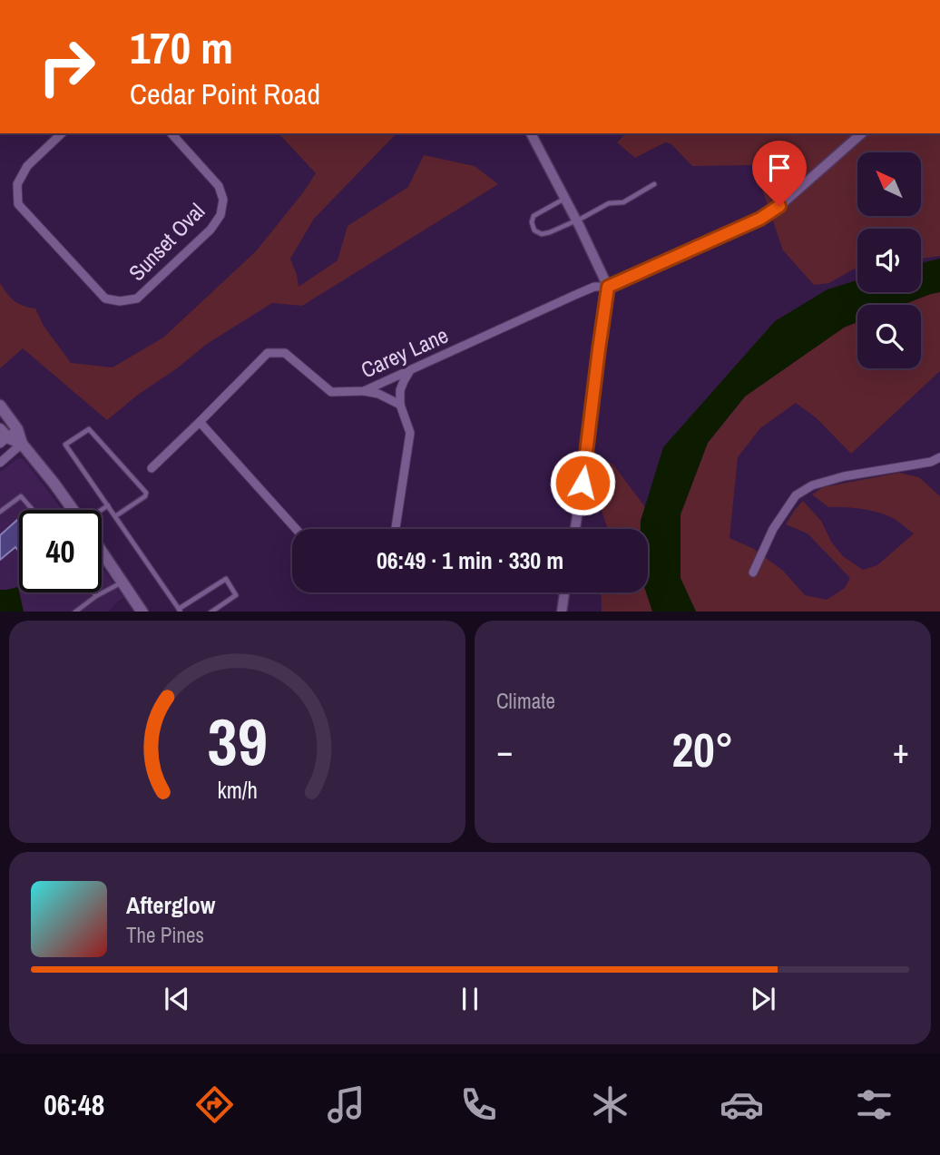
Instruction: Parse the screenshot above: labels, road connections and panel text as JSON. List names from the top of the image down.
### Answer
{
  "streets": {
    "street": ["Sunset Oval", "Carey Lane"]
  },
  "north": "top left",
  "page": {
    "turn": ["170 m", "Cedar Point Road"],
    "limit": "40",
    "trip": "06:49 · 1 min · 330 m",
    "tile": "Climate",
    "heat": ["−", "20°", "+"],
    "song": ["Afterglow", "The Pines"],
    "tabs": "06:48",
    "gauge": ["39", "km/h"]
  }
}
